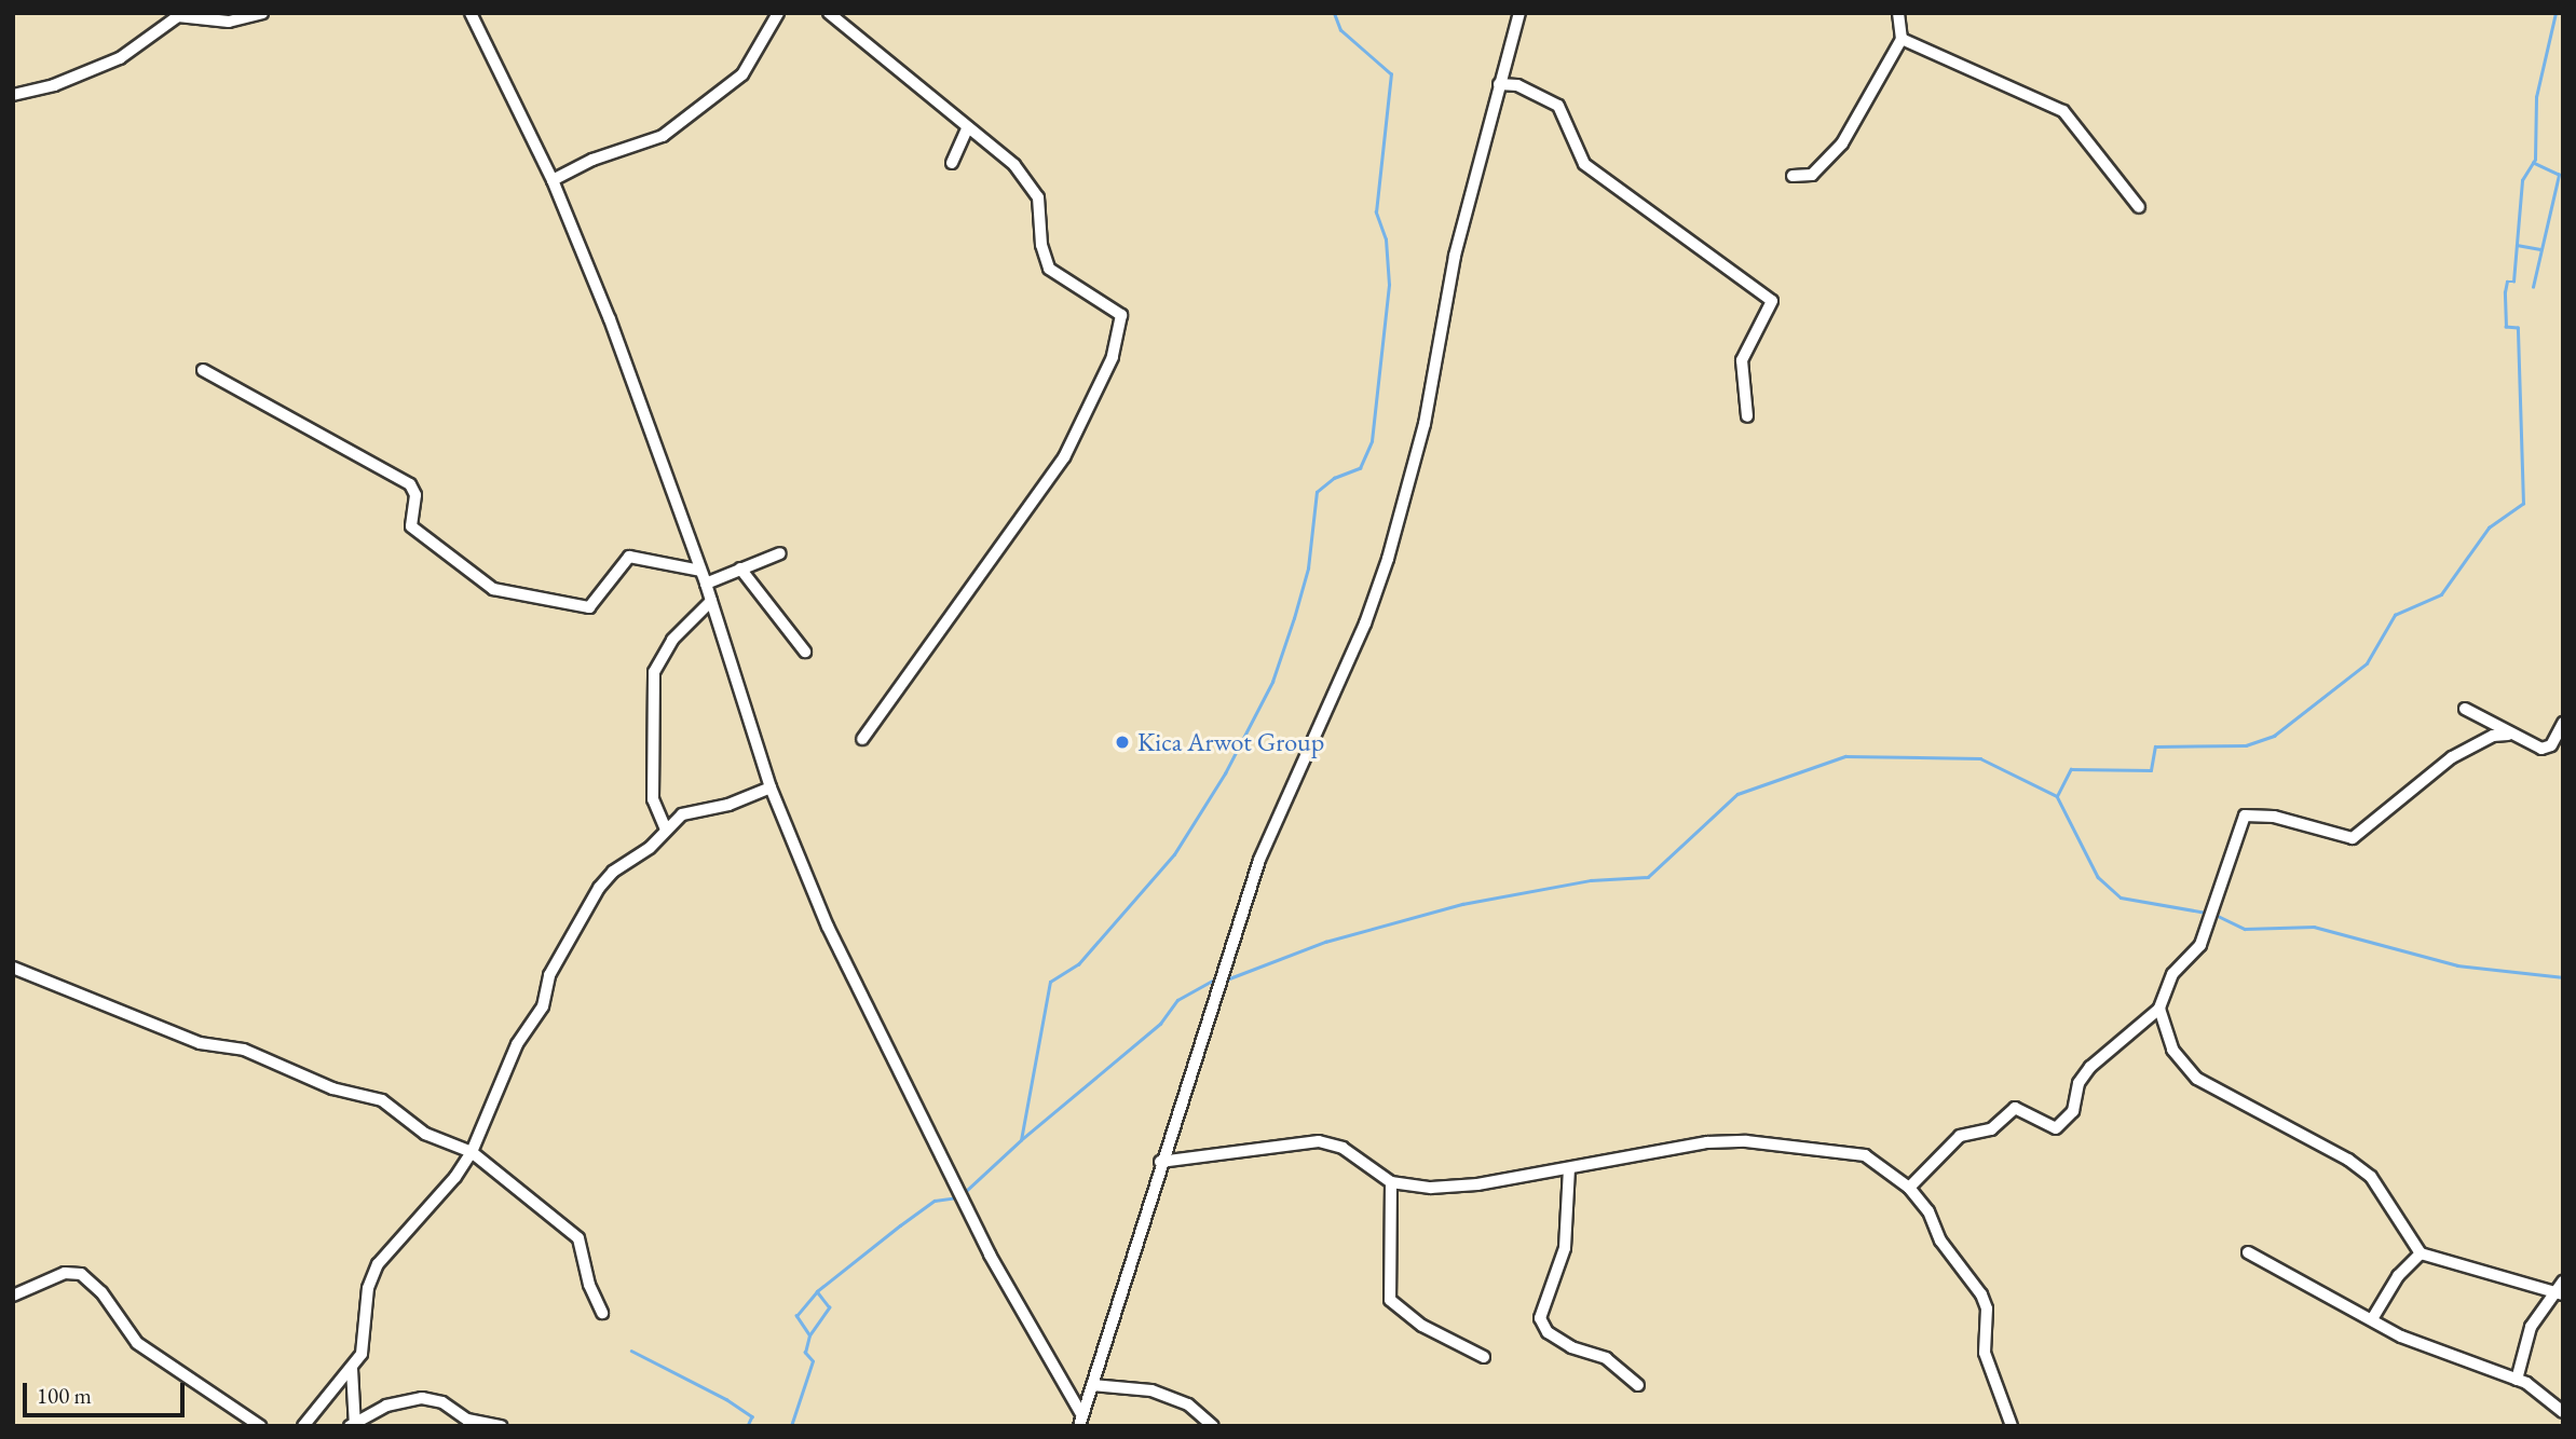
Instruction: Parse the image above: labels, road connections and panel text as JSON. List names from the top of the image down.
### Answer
{
  "places": ["Kica Arwot Group"],
  "scale_bar": "100 m"
}
